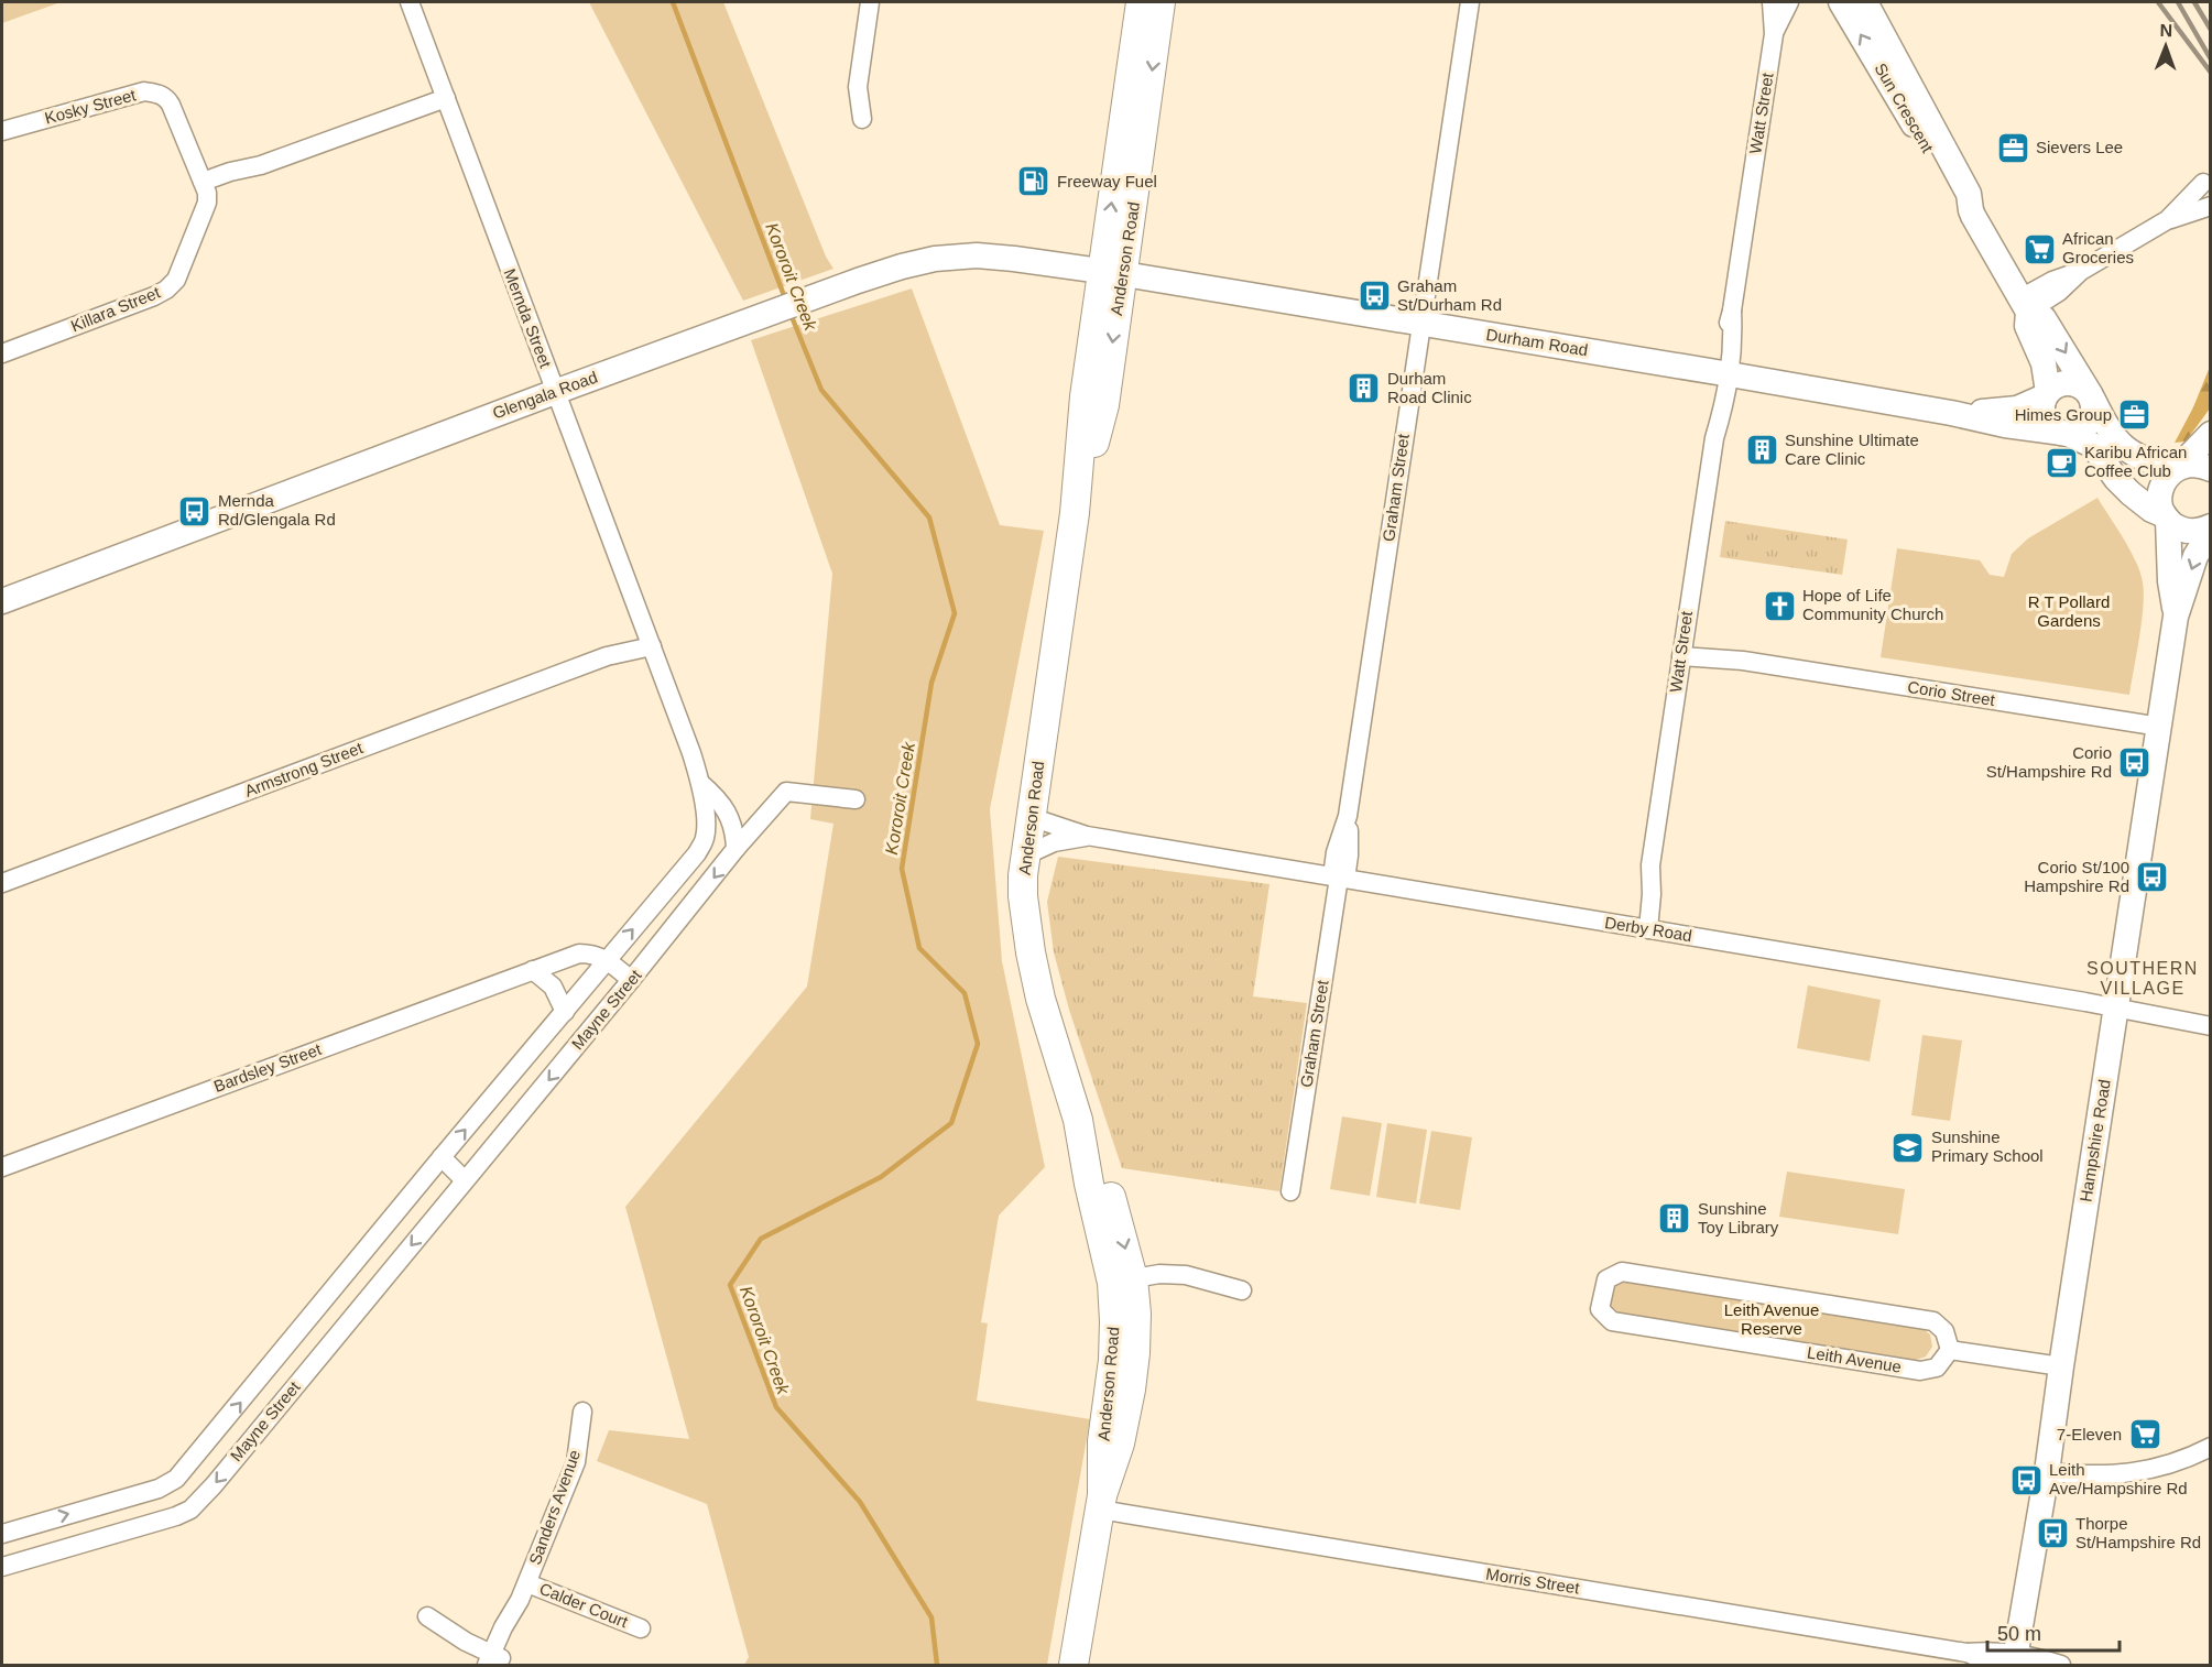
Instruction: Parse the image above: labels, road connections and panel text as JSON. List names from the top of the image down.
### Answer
{
  "streets": {
    "main road": ["Anderson Road"],
    "street": [
      "Kosky Street",
      "Sun Crescent",
      "Watt Street",
      "Killara Street",
      "Mernda Street",
      "Durham Road",
      "Glengala Road",
      "Graham Street",
      "Corio Street",
      "Armstrong Street",
      "Derby Road",
      "Mayne Street",
      "Bardsley Street",
      "Hampshire Road",
      "Leith Avenue",
      "Sanders Avenue",
      "Morris Street",
      "Calder Court"
    ]
  },
  "crossings": [
    ["Kosky Street", "Killara Street"],
    ["Sun Crescent", "Durham Road"],
    ["Sun Crescent", "Hampshire Road"],
    ["Watt Street", "Durham Road"],
    ["Watt Street", "Corio Street"],
    ["Watt Street", "Derby Road"],
    ["Anderson Road", "Durham Road"],
    ["Anderson Road", "Glengala Road"],
    ["Anderson Road", "Derby Road"],
    ["Anderson Road", "Morris Street"],
    ["Mernda Street", "Glengala Road"],
    ["Mernda Street", "Armstrong Street"],
    ["Mernda Street", "Mayne Street"],
    ["Durham Road", "Glengala Road"],
    ["Durham Road", "Graham Street"],
    ["Graham Street", "Derby Road"],
    ["Corio Street", "Hampshire Road"],
    ["Derby Road", "Hampshire Road"],
    ["Mayne Street", "Bardsley Street"],
    ["Hampshire Road", "Morris Street"],
    ["Sanders Avenue", "Calder Court"]
  ],
  "districts": ["SOUTHERN VILLAGE"],
  "water": ["Kororoit Creek"],
  "parks": ["R T Pollard Gardens", "Leith Avenue Reserve"],
  "places": {
    "office": ["Sievers Lee", "Himes Group"],
    "fuel station": ["Freeway Fuel"],
    "supermarket": ["African Groceries", "7-Eleven"],
    "bus stop": [
      "Graham St/Durham Rd",
      "Mernda Rd/Glengala Rd",
      "Corio St/Hampshire Rd",
      "Corio St/100 Hampshire Rd",
      "Leith Ave/Hampshire Rd",
      "Thorpe St/Hampshire Rd"
    ],
    "building": ["Durham Road Clinic", "Sunshine Ultimate Care Clinic", "Sunshine Toy Library"],
    "cafe": ["Karibu African Coffee Club"],
    "church": ["Hope of Life Community Church"],
    "school or university": ["Sunshine Primary School"]
  },
  "scale_bar": "50 m",
  "north": "top"
}
